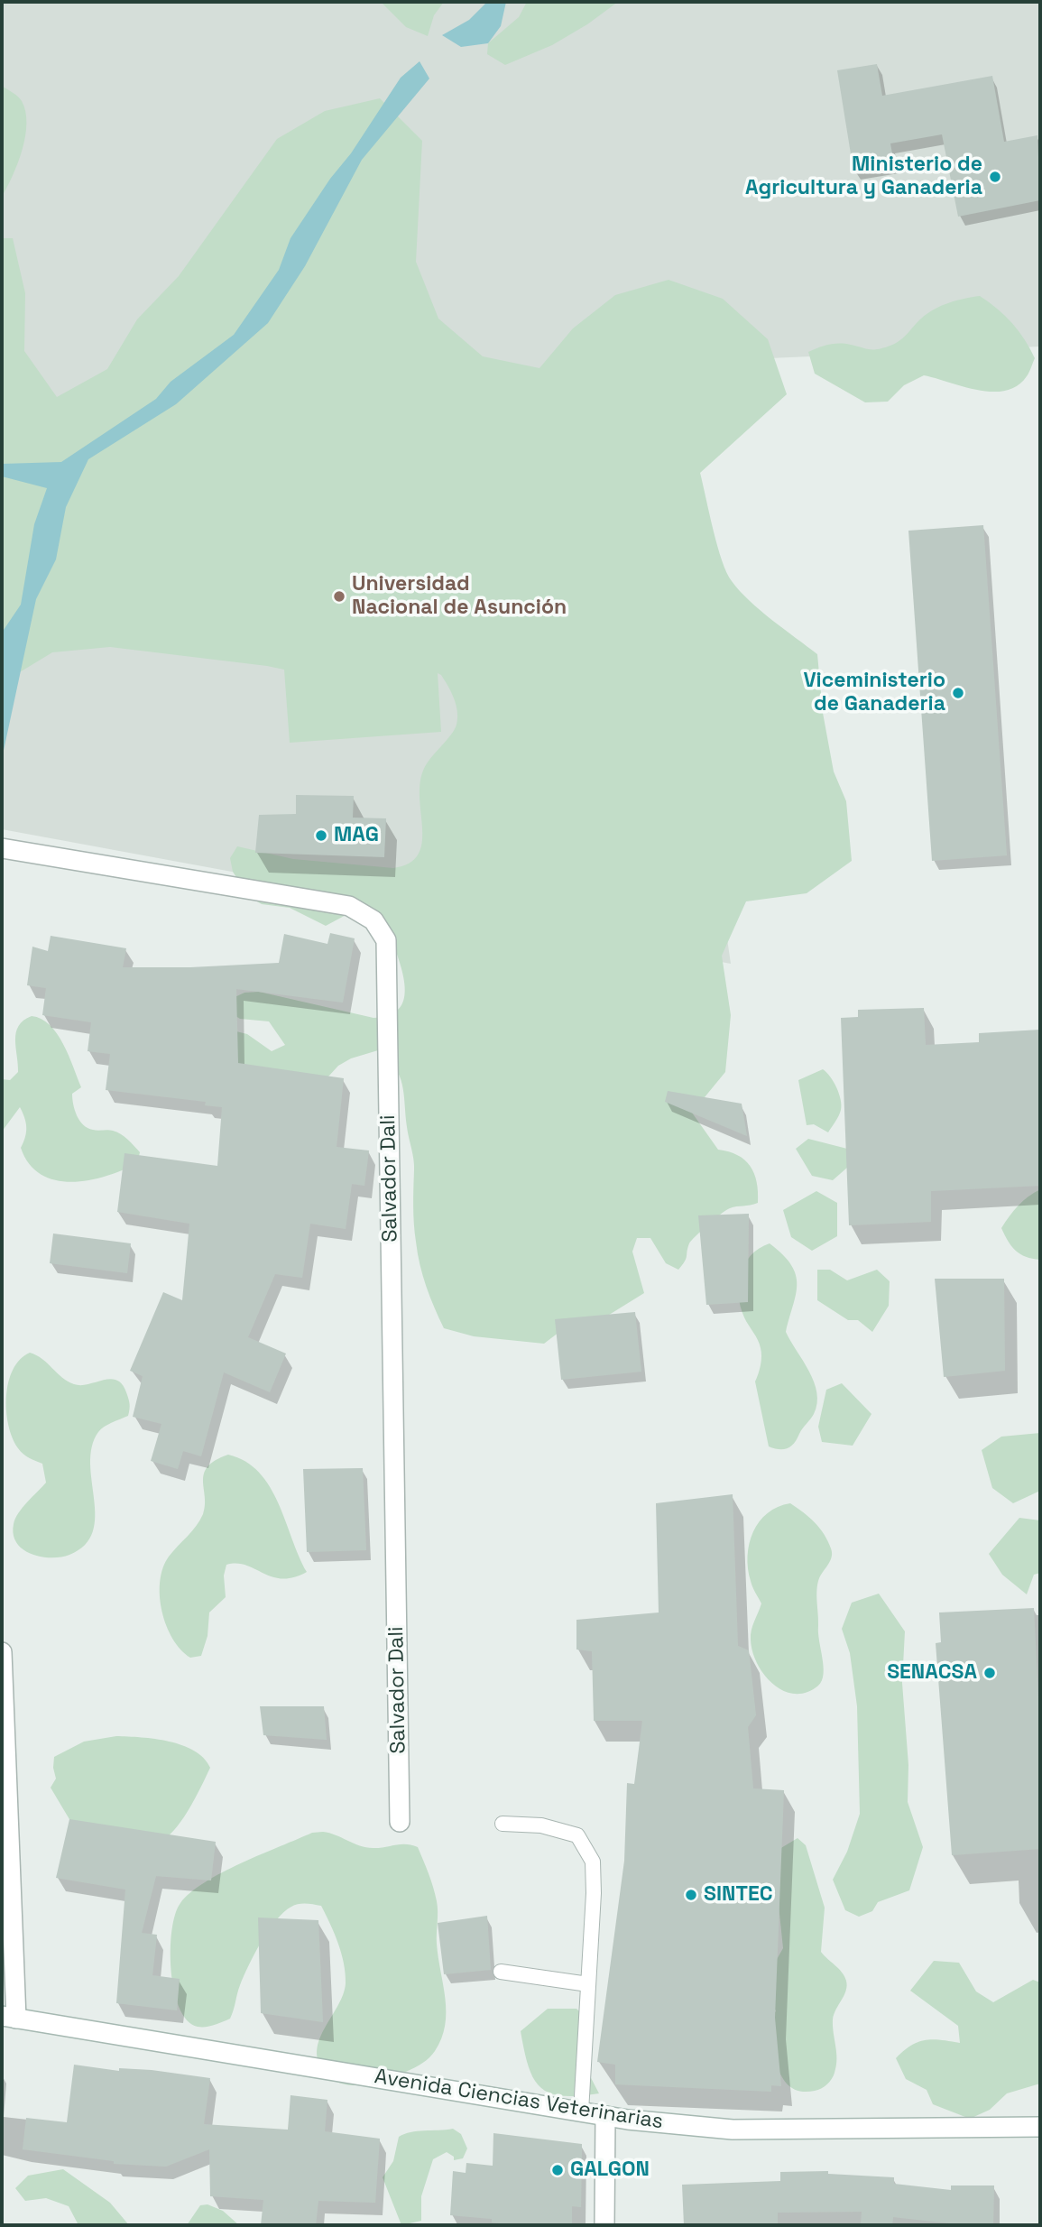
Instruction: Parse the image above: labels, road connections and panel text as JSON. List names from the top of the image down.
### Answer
{
  "streets": {
    "street": ["Salvador Dali", "Avenida Ciencias Veterinarias"]
  },
  "places": [
    "Ministerio de Agricultura y Ganaderia",
    "Universidad Nacional de Asunción",
    "Viceministerio de Ganaderia",
    "MAG",
    "SENACSA",
    "SINTEC",
    "GALGON"
  ]
}
